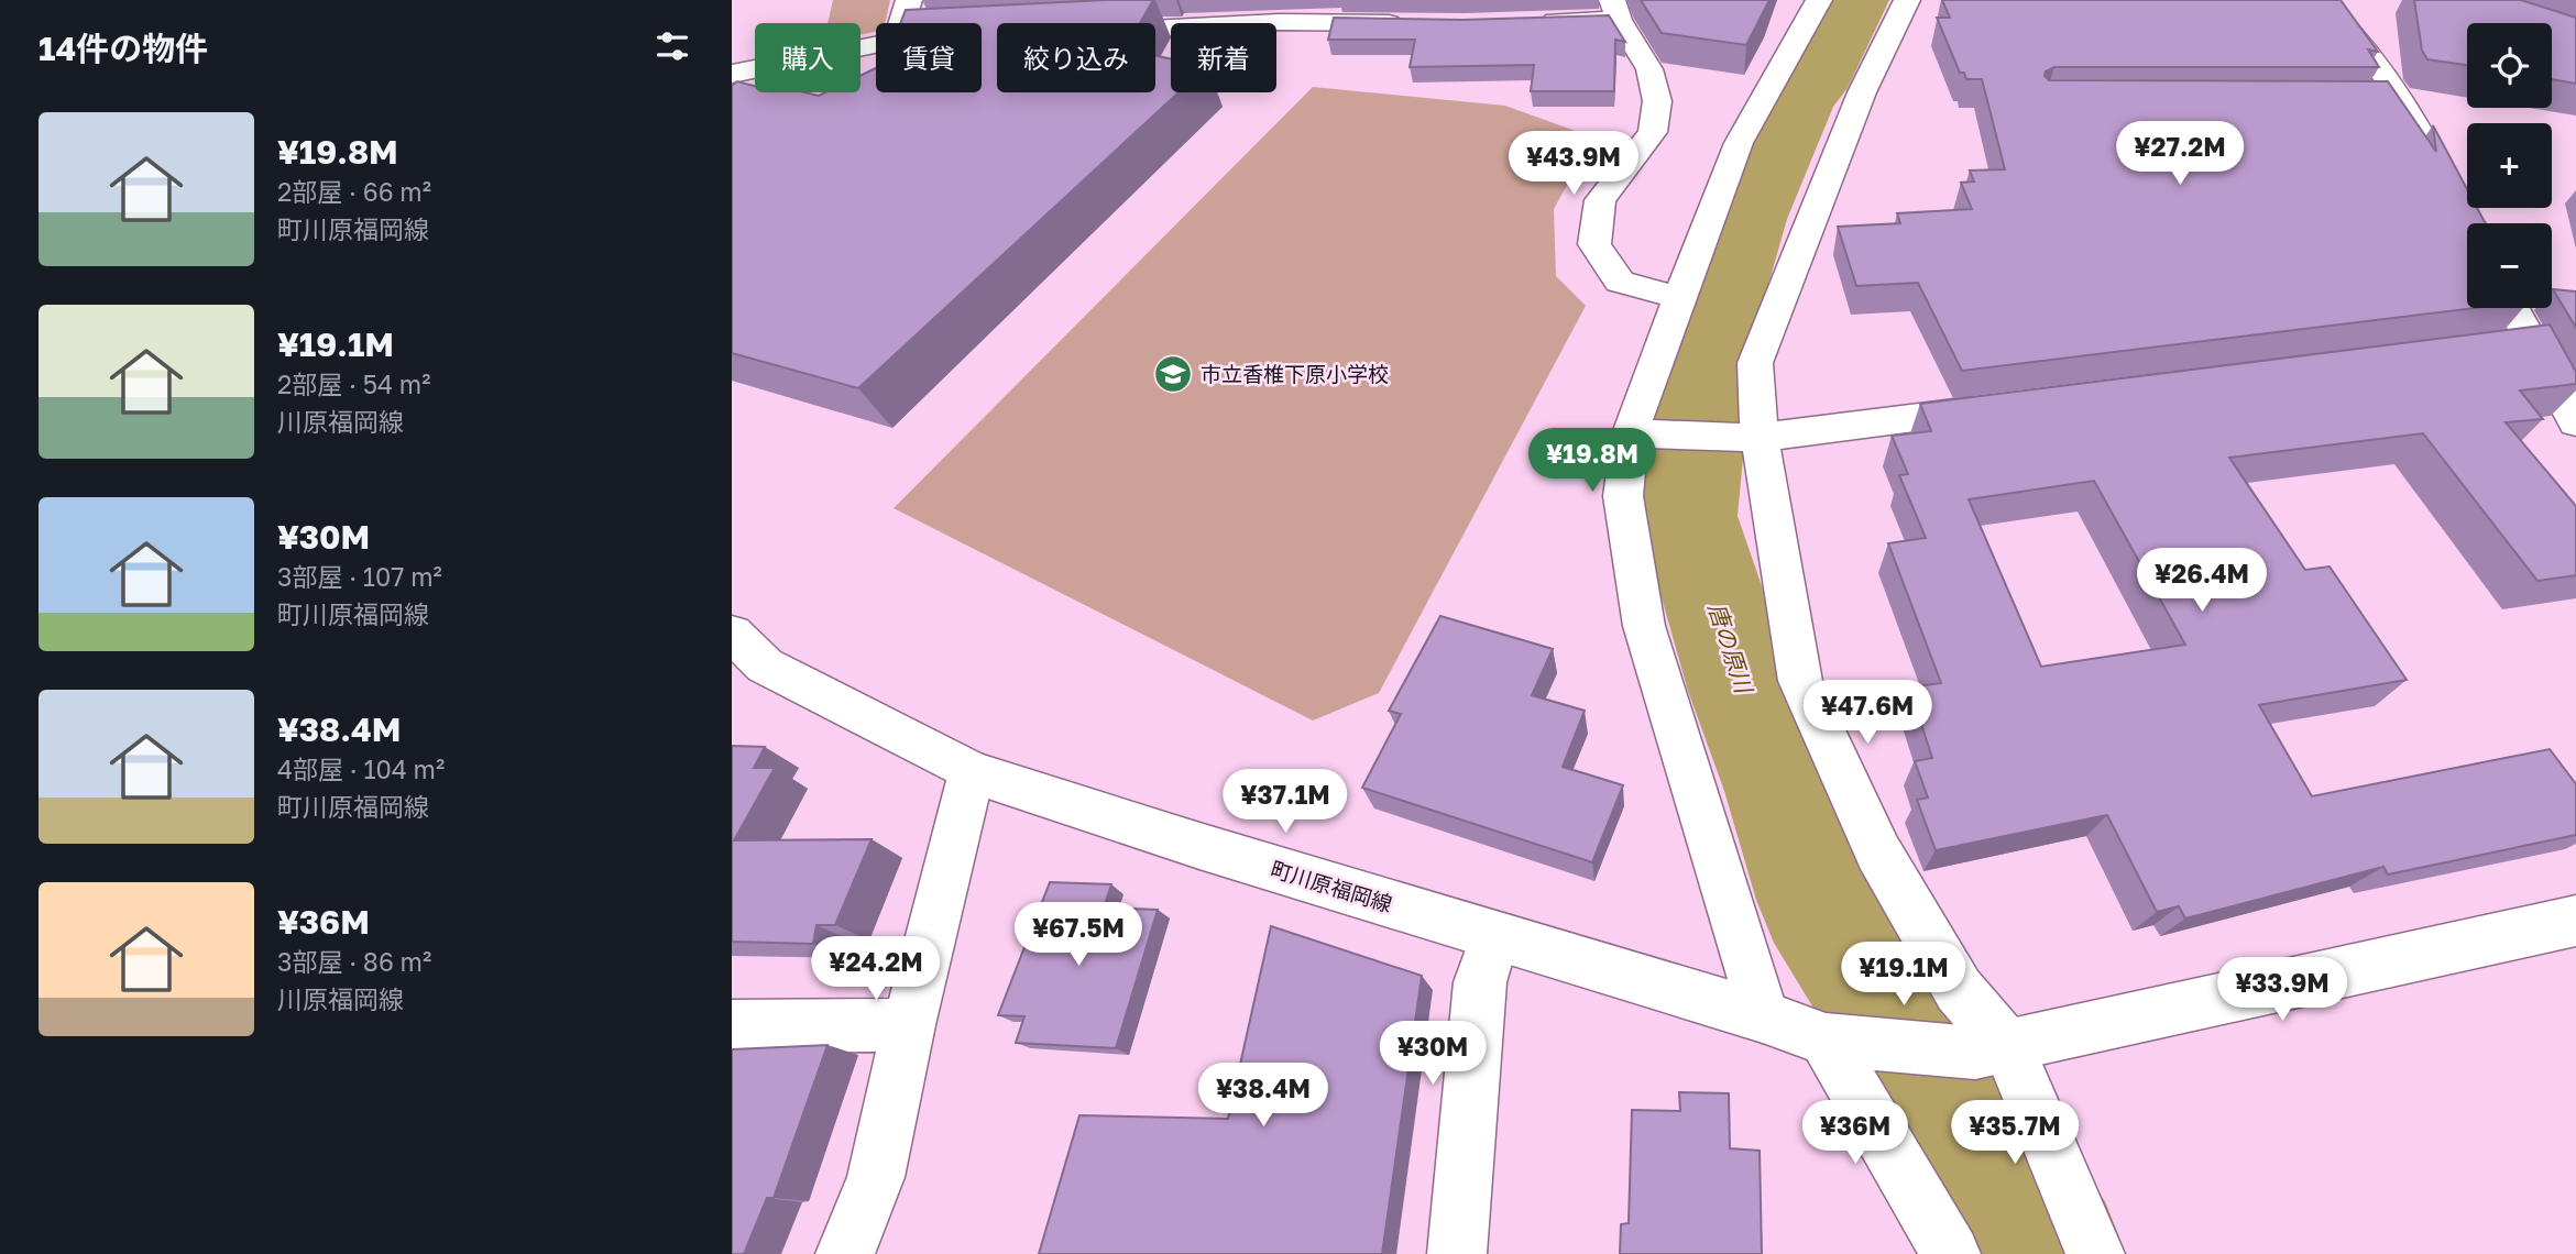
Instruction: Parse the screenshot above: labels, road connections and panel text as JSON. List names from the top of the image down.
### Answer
{
  "streets": {
    "street": ["町川原福岡線"]
  },
  "water": ["唐の原川"],
  "places": {
    "school or university": ["市立香椎下原小学校"]
  },
  "page": {
    "heading": "14件の物件",
    "map_buttons": ["+", "−"],
    "chip": [
      "購入",
      "賃貸",
      "絞り込み",
      "新着"
    ],
    "list": [
      {
        "name": "¥19.8M",
        "note": "2部屋 · 66 m² · 町川原福岡線"
      },
      {
        "name": "¥19.1M",
        "note": "2部屋 · 54 m² · 川原福岡線"
      },
      {
        "name": "¥30M",
        "note": "3部屋 · 107 m² · 町川原福岡線"
      },
      {
        "name": "¥38.4M",
        "note": "4部屋 · 104 m² · 町川原福岡線"
      },
      {
        "name": "¥36M",
        "note": "3部屋 · 86 m² · 川原福岡線"
      }
    ],
    "price": [
      "¥27.2M",
      "¥43.9M",
      "¥19.8M",
      "¥26.4M",
      "¥47.6M",
      "¥37.1M",
      "¥67.5M",
      "¥24.2M",
      "¥19.1M",
      "¥33.9M",
      "¥30M",
      "¥38.4M",
      "¥36M",
      "¥35.7M"
    ]
  }
}
